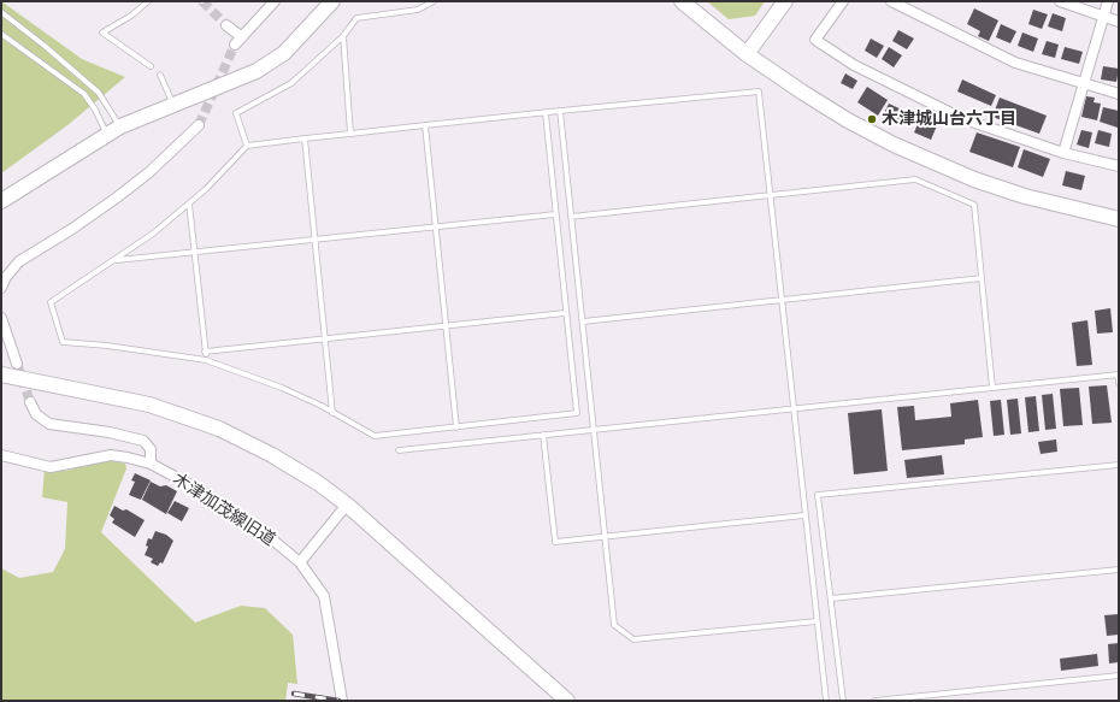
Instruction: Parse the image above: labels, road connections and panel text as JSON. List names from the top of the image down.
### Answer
{
  "streets": {
    "street": ["木津加茂線旧道"]
  },
  "places": ["木津城山台六丁目"]
}
